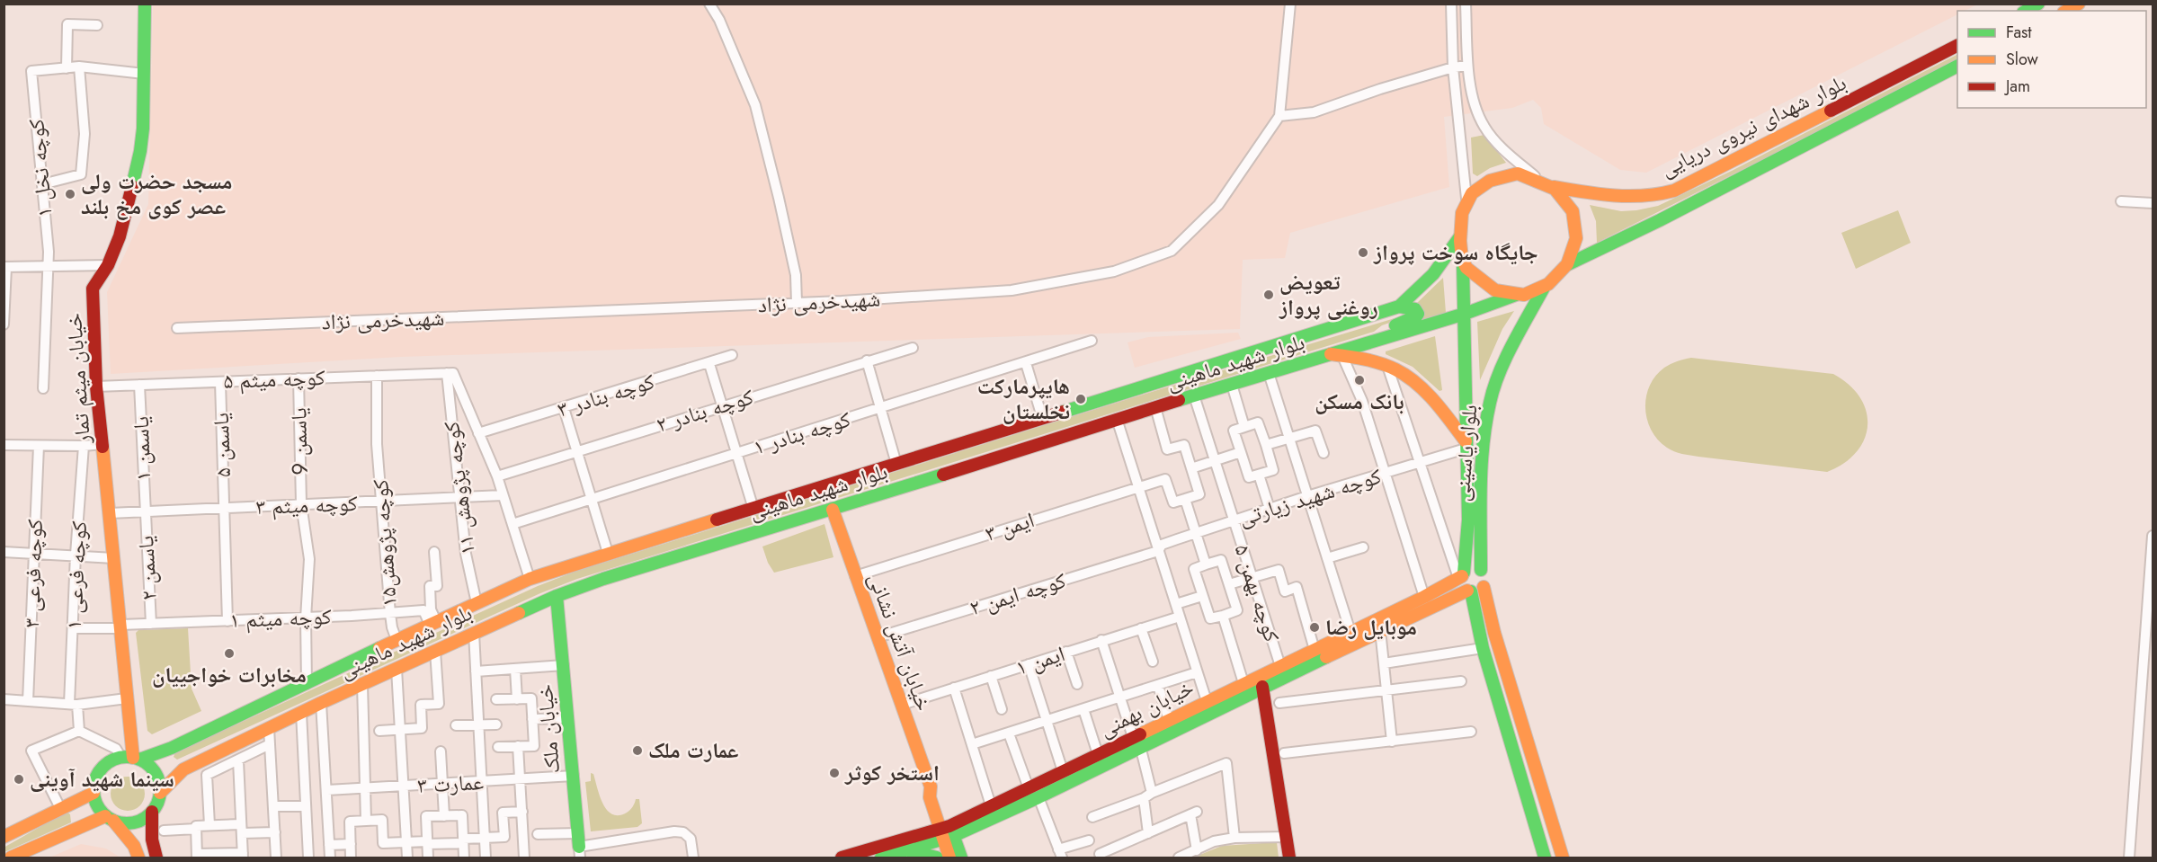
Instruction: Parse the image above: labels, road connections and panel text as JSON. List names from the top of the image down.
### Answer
{
  "streets": {
    "main road": [
      "بلوار شهدای نیروی دریایی",
      "بلوار شهید ماهینی",
      "خیابان میثم تمار",
      "بلوار یاسینی",
      "خیابان آتش نشانی",
      "خیابان بهمنی",
      "خیابان ملک"
    ],
    "street": [
      "کوچه نخل ۱",
      "شهیدخرمی نژاد",
      "کوچه میثم ۵",
      "کوچه بنادر ۳",
      "کوچه بنادر ۲",
      "کوچه بنادر ۱",
      "یاسمن 9",
      "یاسمن ۵",
      "یاسمن ۱",
      "کوچه پژوهش ۱۱",
      "کوچه شهید زیارتی",
      "کوچه میثم ۳",
      "ایمن ۳",
      "کوچه پژوهش۱۵",
      "یاسمن ۲",
      "کوچه فرعی ۳",
      "کوچه فرعی ۱",
      "کوچه بهمن ۵",
      "کوچه ایمن ۲",
      "کوچه میثم ۱",
      "ایمن ۱",
      "عمارت ۳"
    ]
  },
  "crossings": [
    ["بلوار شهدای نیروی دریایی", "بلوار شهید ماهینی"],
    ["بلوار شهدای نیروی دریایی", "بلوار یاسینی"],
    ["بلوار شهید ماهینی", "خیابان میثم تمار"],
    ["بلوار شهید ماهینی", "یاسمن 9"],
    ["بلوار شهید ماهینی", "بلوار یاسینی"],
    ["بلوار شهید ماهینی", "کوچه پژوهش ۱۱"],
    ["بلوار شهید ماهینی", "کوچه پژوهش۱۵"],
    ["بلوار شهید ماهینی", "کوچه بهمن ۵"],
    ["بلوار شهید ماهینی", "خیابان آتش نشانی"],
    ["بلوار شهید ماهینی", "خیابان ملک"],
    ["خیابان میثم تمار", "کوچه میثم ۵"],
    ["خیابان میثم تمار", "کوچه میثم ۳"],
    ["خیابان میثم تمار", "کوچه میثم ۱"],
    ["کوچه میثم ۵", "یاسمن 9"],
    ["کوچه میثم ۵", "یاسمن ۵"],
    ["کوچه میثم ۵", "یاسمن ۱"],
    ["کوچه میثم ۵", "کوچه پژوهش ۱۱"],
    ["کوچه میثم ۵", "کوچه پژوهش۱۵"],
    ["یاسمن 9", "کوچه میثم ۳"],
    ["یاسمن 9", "کوچه میثم ۱"],
    ["یاسمن ۵", "کوچه میثم ۳"],
    ["یاسمن ۵", "کوچه میثم ۱"],
    ["یاسمن ۱", "کوچه میثم ۳"],
    ["یاسمن ۱", "یاسمن ۲"],
    ["بلوار یاسینی", "کوچه شهید زیارتی"],
    ["بلوار یاسینی", "خیابان بهمنی"],
    ["کوچه پژوهش ۱۱", "کوچه میثم ۳"],
    ["کوچه شهید زیارتی", "کوچه بهمن ۵"],
    ["کوچه شهید زیارتی", "کوچه ایمن ۲"],
    ["کوچه میثم ۳", "کوچه پژوهش۱۵"],
    ["کوچه میثم ۳", "یاسمن ۲"],
    ["ایمن ۳", "خیابان آتش نشانی"],
    ["کوچه پژوهش۱۵", "کوچه میثم ۱"],
    ["یاسمن ۲", "کوچه میثم ۱"],
    ["کوچه فرعی ۱", "کوچه میثم ۱"],
    ["کوچه بهمن ۵", "خیابان بهمنی"],
    ["کوچه ایمن ۲", "خیابان آتش نشانی"],
    ["خیابان آتش نشانی", "ایمن ۱"],
    ["خیابان آتش نشانی", "خیابان بهمنی"],
    ["خیابان ملک", "عمارت ۳"]
  ],
  "places": [
    "مسجد حضرت ولی عصر کوی مخ بلند",
    "جایگاه سوخت پرواز",
    "تعویض روغنی پرواز",
    "بانک مسکن",
    "هایپرمارکت نخلستان",
    "موبایل رضا",
    "مخابرات خواجییان",
    "عمارت ملک",
    "استخر کوثر",
    "سینما شهید آوینی"
  ],
  "legend": ["Fast", "Slow", "Jam"]
}
